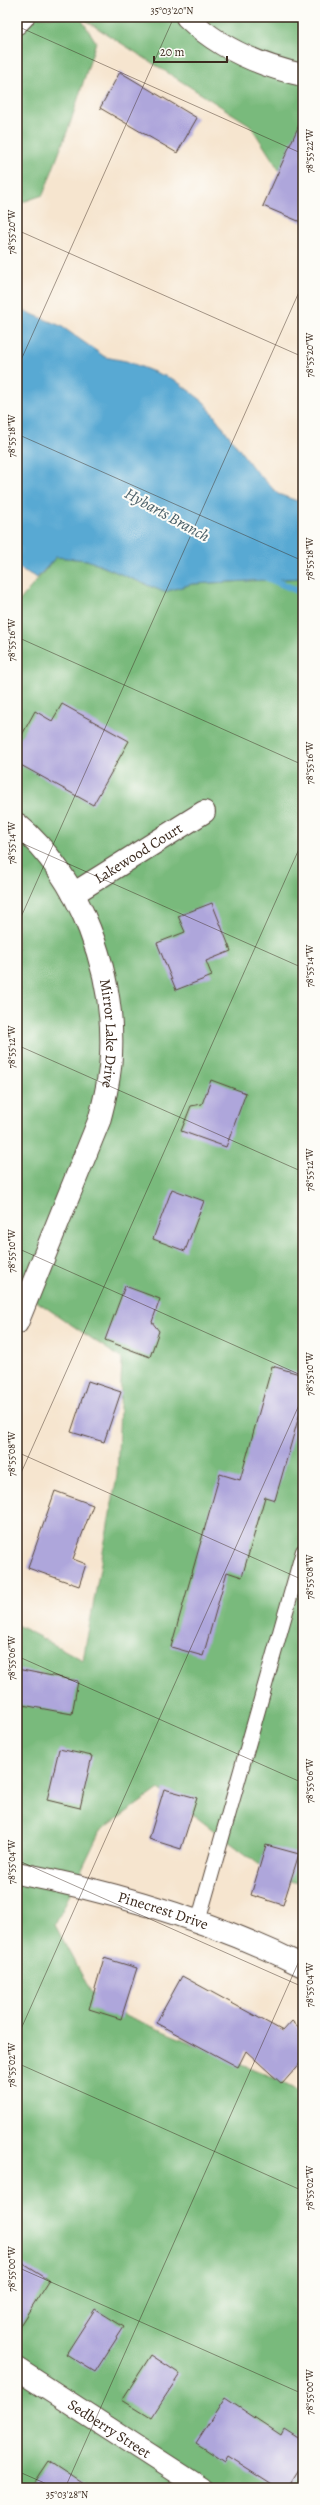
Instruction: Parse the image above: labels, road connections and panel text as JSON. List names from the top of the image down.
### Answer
{
  "streets": {
    "street": [
      "Lakewood Court",
      "Mirror Lake Drive",
      "Pinecrest Drive",
      "Sedberry Street"
    ]
  },
  "crossings": [
    ["Lakewood Court", "Mirror Lake Drive"]
  ],
  "water": ["Hybarts Branch"],
  "scale_bar": "20 m",
  "coordinates": [
    "35°03'20\"N",
    "78°55'22\"W",
    "78°55'20\"W",
    "78°55'18\"W",
    "78°55'16\"W",
    "78°55'14\"W",
    "78°55'12\"W",
    "78°55'10\"W",
    "78°55'08\"W",
    "78°55'06\"W",
    "78°55'04\"W",
    "78°55'02\"W",
    "78°55'00\"W",
    "35°03'28\"N"
  ]
}
